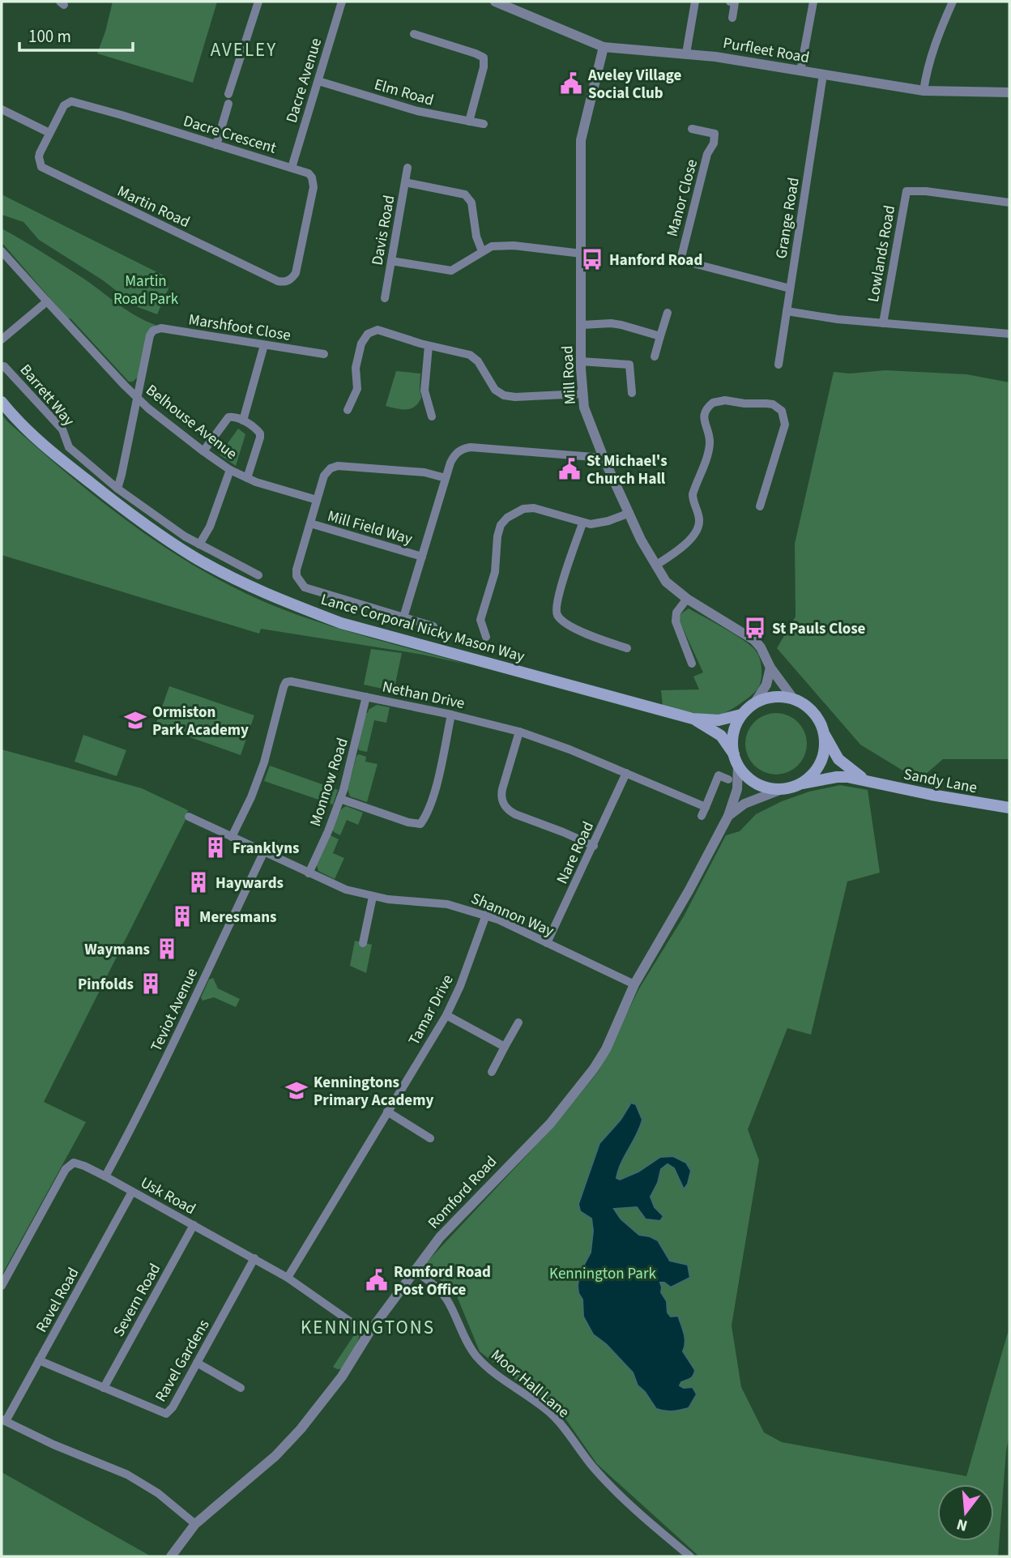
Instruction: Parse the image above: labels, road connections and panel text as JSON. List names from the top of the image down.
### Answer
{
  "streets": {
    "main road": ["Lance Corporal Nicky Mason Way", "Sandy Lane"],
    "street": [
      "Purfleet Road",
      "Dacre Avenue",
      "Elm Road",
      "Dacre Crescent",
      "Manor Close",
      "Martin Road",
      "Grange Road",
      "Davis Road",
      "Lowlands Road",
      "Marshfoot Close",
      "Mill Road",
      "Barrett Way",
      "Belhouse Avenue",
      "Mill Field Way",
      "Nethan Drive",
      "Monnow Road",
      "Nare Road",
      "Shannon Way",
      "Teviot Avenue",
      "Tamar Drive",
      "Romford Road",
      "Usk Road",
      "Ravel Road",
      "Severn Road",
      "Ravel Gardens",
      "Moor Hall Lane"
    ]
  },
  "crossings": [
    ["Purfleet Road", "Grange Road"],
    ["Purfleet Road", "Mill Road"],
    ["Dacre Avenue", "Elm Road"],
    ["Dacre Avenue", "Dacre Crescent"],
    ["Dacre Crescent", "Martin Road"],
    ["Manor Close", "Grange Road"],
    ["Marshfoot Close", "Belhouse Avenue"],
    ["Mill Road", "Lance Corporal Nicky Mason Way"],
    ["Mill Road", "Sandy Lane"],
    ["Mill Road", "Romford Road"],
    ["Lance Corporal Nicky Mason Way", "Sandy Lane"],
    ["Lance Corporal Nicky Mason Way", "Romford Road"],
    ["Nethan Drive", "Monnow Road"],
    ["Nethan Drive", "Nare Road"],
    ["Nethan Drive", "Shannon Way"],
    ["Sandy Lane", "Romford Road"],
    ["Monnow Road", "Shannon Way"],
    ["Nare Road", "Shannon Way"],
    ["Shannon Way", "Teviot Avenue"],
    ["Shannon Way", "Tamar Drive"],
    ["Shannon Way", "Romford Road"],
    ["Teviot Avenue", "Usk Road"],
    ["Tamar Drive", "Usk Road"],
    ["Romford Road", "Usk Road"],
    ["Romford Road", "Moor Hall Lane"],
    ["Usk Road", "Ravel Road"],
    ["Usk Road", "Severn Road"],
    ["Usk Road", "Ravel Gardens"],
    ["Ravel Road", "Ravel Gardens"],
    ["Severn Road", "Ravel Gardens"]
  ],
  "districts": ["AVELEY", "KENNINGTONS"],
  "parks": ["Martin Road Park", "Kennington Park"],
  "places": {
    "public building": ["Aveley Village Social Club", "St Michael's Church Hall", "Romford Road Post Office"],
    "bus stop": ["Hanford Road", "St Pauls Close"],
    "school or university": ["Ormiston Park Academy", "Kenningtons Primary Academy"],
    "building": [
      "Franklyns",
      "Haywards",
      "Meresmans",
      "Waymans",
      "Pinfolds"
    ]
  },
  "scale_bar": "100 m",
  "north": "bottom"
}
